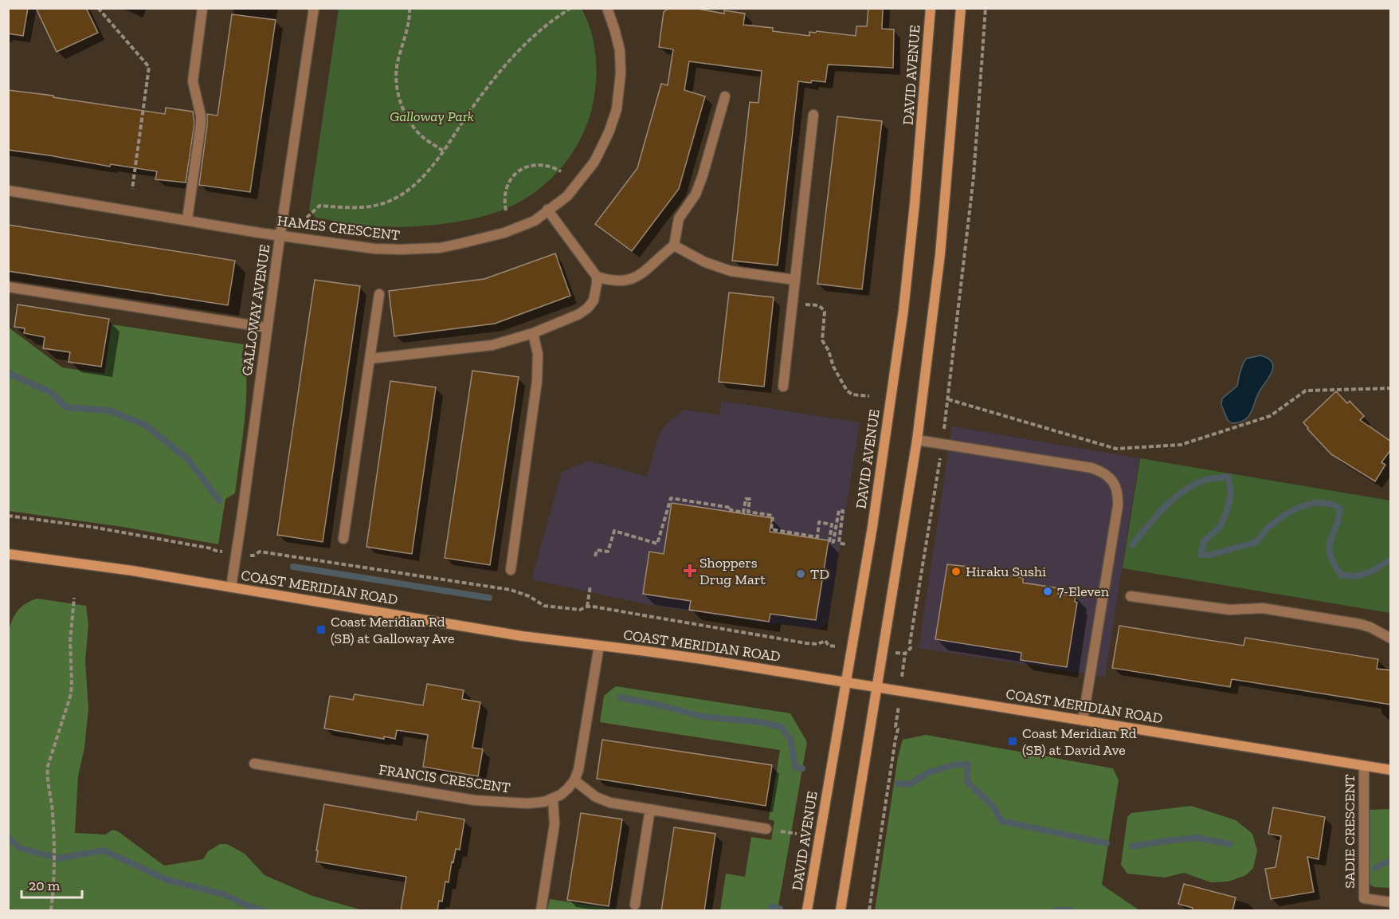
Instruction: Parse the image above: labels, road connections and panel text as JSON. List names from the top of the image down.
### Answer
{
  "streets": {
    "main road": ["DAVID AVENUE", "COAST MERIDIAN ROAD"],
    "street": [
      "HAMES CRESCENT",
      "GALLOWAY AVENUE",
      "FRANCIS CRESCENT",
      "SADIE CRESCENT"
    ]
  },
  "crossings": [
    ["DAVID AVENUE", "COAST MERIDIAN ROAD"],
    ["HAMES CRESCENT", "GALLOWAY AVENUE"],
    ["GALLOWAY AVENUE", "COAST MERIDIAN ROAD"],
    ["COAST MERIDIAN ROAD", "SADIE CRESCENT"]
  ],
  "parks": ["Galloway Park"],
  "places": {
    "health": ["Shoppers Drug Mart"],
    "other": ["Hiraku Sushi", "TD", "7-Eleven"],
    "transit": ["Coast Meridian Rd (SB) at Galloway Ave", "Coast Meridian Rd (SB) at David Ave"]
  },
  "scale_bar": "20 m"
}
